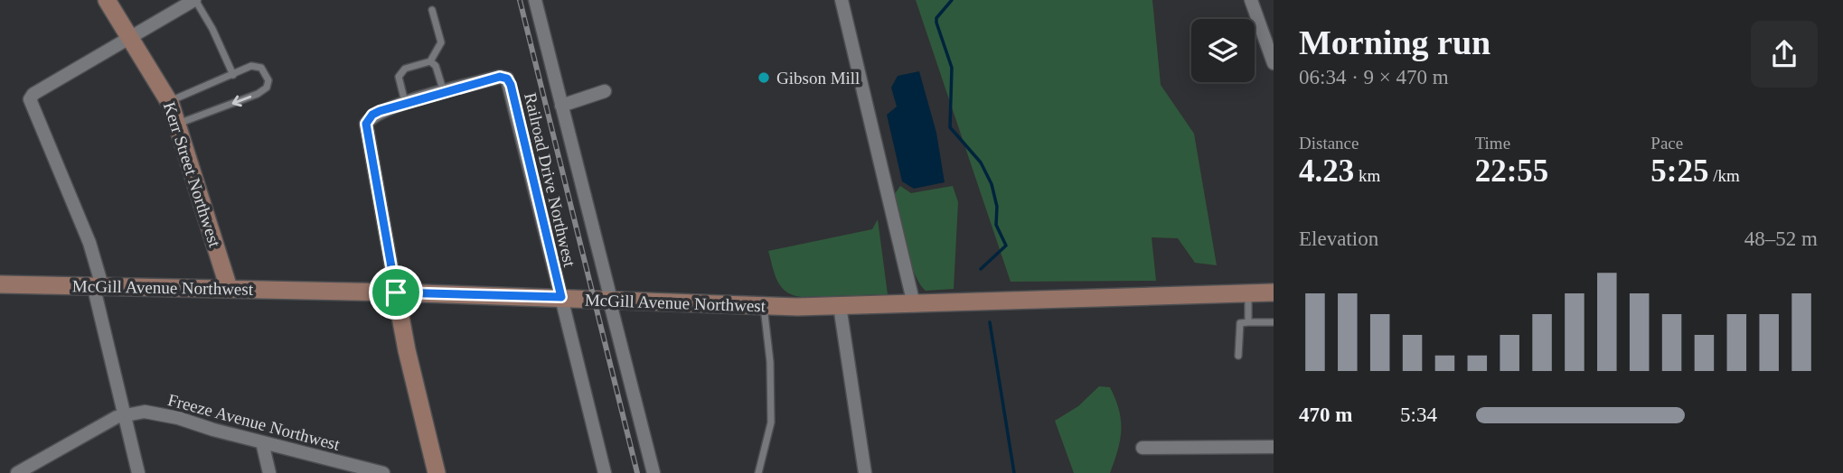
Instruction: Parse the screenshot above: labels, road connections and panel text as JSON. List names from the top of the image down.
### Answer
{
  "streets": {
    "street": [
      "Kerr Street Northwest",
      "Railroad Drive Northwest",
      "McGill Avenue Northwest",
      "Freeze Avenue Northwest"
    ]
  },
  "crossings": [
    ["Kerr Street Northwest", "McGill Avenue Northwest"],
    ["Railroad Drive Northwest", "McGill Avenue Northwest"]
  ],
  "places": ["Gibson Mill"],
  "page": {
    "heading": ["Morning run", "06:34 · 9 × 470 m"],
    "stats": [
      ["Distance", "4.23 km"],
      ["Time", "22:55"],
      ["Pace", "5:25 /km"]
    ],
    "chart": ["Elevation", "48–52 m"],
    "list": [
      {
        "name": "470 m",
        "note": "5:34"
      }
    ]
  }
}
